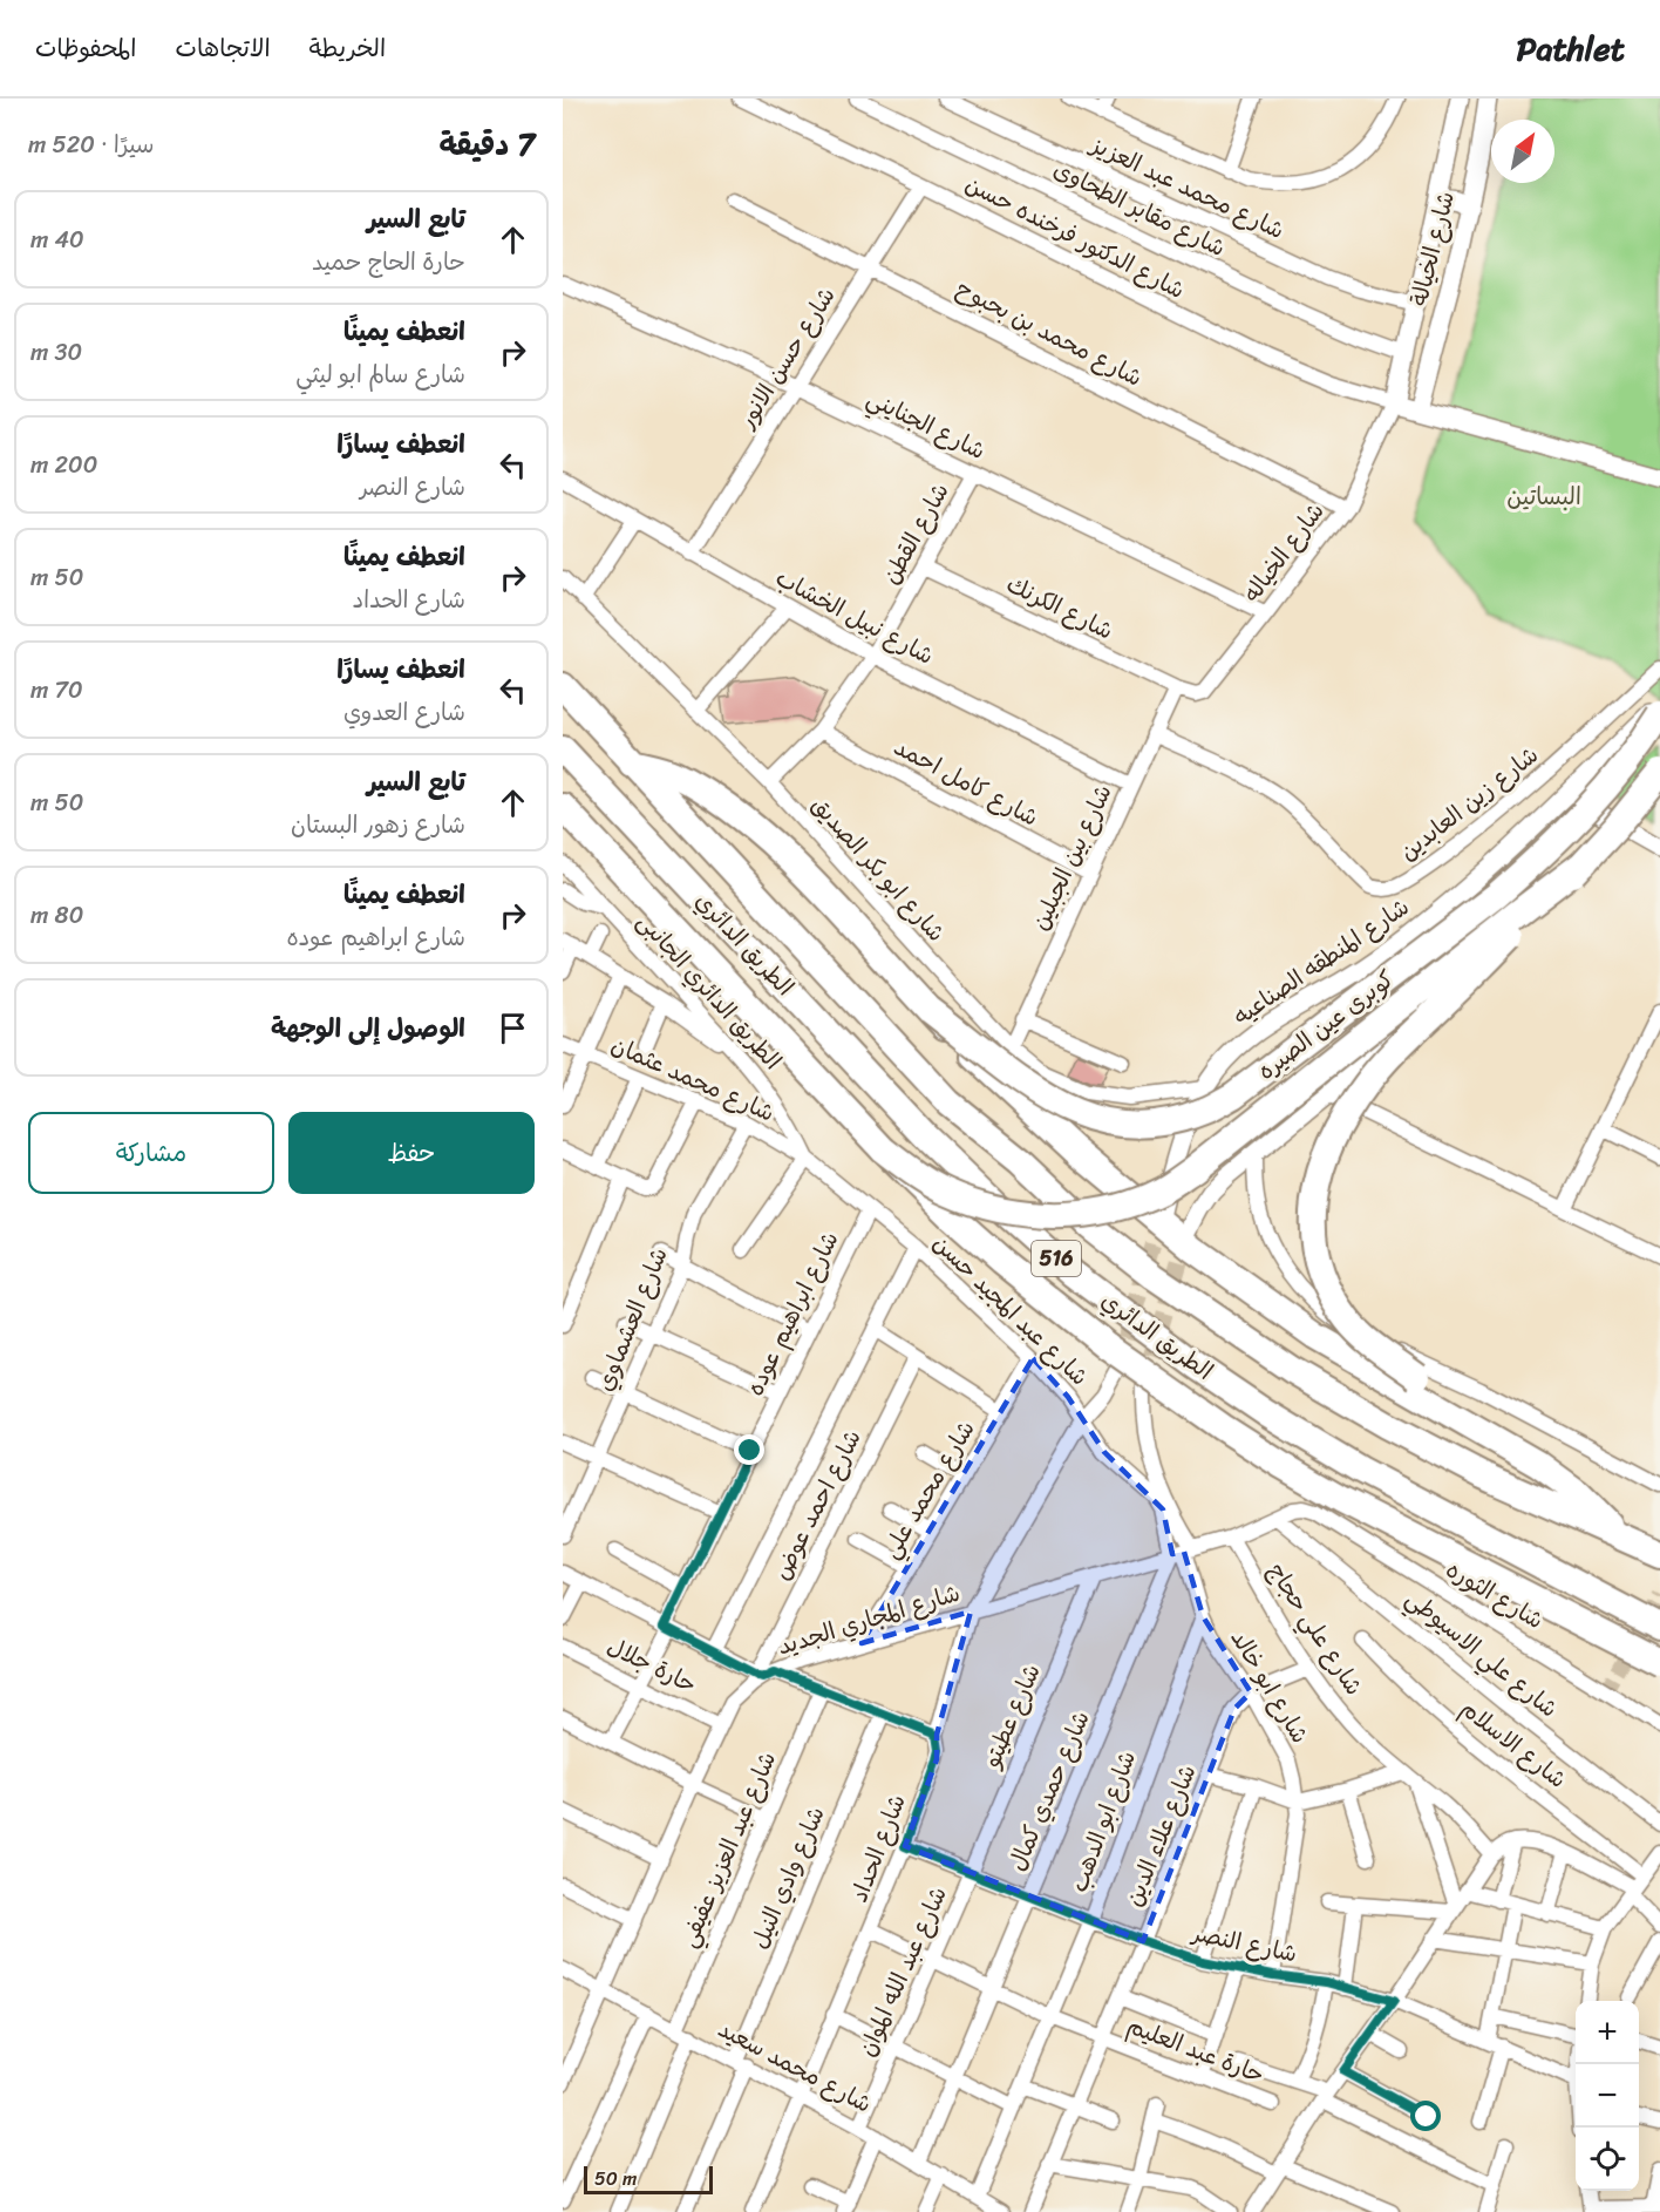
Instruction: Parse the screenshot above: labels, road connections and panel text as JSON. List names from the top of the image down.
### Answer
{
  "streets": {
    "highway": ["الطريق الدائري", "كوبرى عين الصيره", "516"],
    "street": [
      "شارع محمد عبد العزيز",
      "شارع مقابر الطحاوى",
      "شارع الدكتور فرخنده حسن",
      "شارع الخيالة",
      "شارع محمد بن بحبوح",
      "شارع حسن الانور",
      "شارع الجنايني",
      "شارع القطن",
      "شارع الخياله",
      "شارع الكرنك",
      "شارع نبيل الخشاب",
      "شارع كامل احمد",
      "شارع زين العابدين",
      "شارع بين الجبلين",
      "شارع ابو بكر الصديق",
      "شارع المنطقه الصناعيه",
      "الطريق الدائري الجانبى",
      "شارع محمد عثمان",
      "شارع عبد المجيد حسن",
      "شارع ابراهيم عوده",
      "شارع العشماوي",
      "شارع محمد علي",
      "شارع احمد عوض",
      "شارع الثوره",
      "شارع المجاري الجديد",
      "شارع علي حجاج",
      "شارع علي الاسيوطي",
      "حارة جلال",
      "شارع ابو خالد",
      "شارع عطيتو",
      "شارع الاسلام",
      "شارع حمدي كمال",
      "شارع ابو الدهب",
      "شارع علاء الدين",
      "شارع الحداد",
      "شارع عبد العزيز عفيفي",
      "شارع وادي النيل",
      "شارع النصر",
      "شارع عبد الله الموان",
      "حارة عبد العليم",
      "شارع محمد سعيد"
    ]
  },
  "crossings": [
    ["شارع محمد عبد العزيز", "شارع الخيالة"],
    ["شارع مقابر الطحاوى", "شارع الخيالة"],
    ["شارع الدكتور فرخنده حسن", "شارع الخيالة"],
    ["شارع الدكتور فرخنده حسن", "شارع حسن الانور"],
    ["شارع الدكتور فرخنده حسن", "شارع الخياله"],
    ["شارع الخيالة", "شارع الخياله"],
    ["شارع محمد بن بحبوح", "شارع حسن الانور"],
    ["شارع محمد بن بحبوح", "شارع الخياله"],
    ["شارع حسن الانور", "شارع الجنايني"],
    ["شارع حسن الانور", "شارع نبيل الخشاب"],
    ["شارع الجنايني", "شارع القطن"],
    ["شارع الجنايني", "شارع الخياله"],
    ["شارع القطن", "شارع الكرنك"],
    ["شارع القطن", "شارع نبيل الخشاب"],
    ["شارع القطن", "شارع كامل احمد"],
    ["شارع القطن", "شارع ابو بكر الصديق"],
    ["شارع الخياله", "شارع الكرنك"],
    ["شارع الخياله", "شارع بين الجبلين"],
    ["شارع الكرنك", "شارع بين الجبلين"],
    ["شارع نبيل الخشاب", "شارع بين الجبلين"],
    ["شارع كامل احمد", "شارع بين الجبلين"],
    ["شارع زين العابدين", "شارع بين الجبلين"],
    ["شارع بين الجبلين", "شارع ابو بكر الصديق"],
    ["شارع ابو بكر الصديق", "شارع المنطقه الصناعيه"],
    ["الطريق الدائري الجانبى", "شارع محمد عثمان"],
    ["شارع محمد عثمان", "شارع عبد المجيد حسن"],
    ["شارع محمد عثمان", "شارع ابراهيم عوده"],
    ["شارع محمد عثمان", "شارع العشماوي"],
    ["شارع عبد المجيد حسن", "شارع ابراهيم عوده"],
    ["شارع عبد المجيد حسن", "شارع محمد علي"],
    ["شارع عبد المجيد حسن", "شارع المجاري الجديد"],
    ["شارع عبد المجيد حسن", "شارع ابو خالد"],
    ["شارع عبد المجيد حسن", "شارع حمدي كمال"],
    ["شارع عبد المجيد حسن", "شارع الحداد"],
    ["شارع ابراهيم عوده", "حارة جلال"],
    ["شارع محمد علي", "شارع المجاري الجديد"],
    ["شارع احمد عوض", "شارع المجاري الجديد"],
    ["شارع الثوره", "شارع المجاري الجديد"],
    ["شارع المجاري الجديد", "شارع علي حجاج"],
    ["شارع المجاري الجديد", "شارع علي الاسيوطي"],
    ["شارع المجاري الجديد", "حارة جلال"],
    ["شارع المجاري الجديد", "شارع ابو خالد"],
    ["شارع المجاري الجديد", "شارع عطيتو"],
    ["شارع المجاري الجديد", "شارع حمدي كمال"],
    ["شارع المجاري الجديد", "شارع الحداد"],
    ["شارع المجاري الجديد", "شارع محمد سعيد"],
    ["شارع ابو خالد", "شارع حمدي كمال"],
    ["شارع ابو خالد", "شارع ابو الدهب"],
    ["شارع ابو خالد", "شارع علاء الدين"],
    ["شارع ابو خالد", "شارع النصر"],
    ["شارع عطيتو", "شارع النصر"],
    ["شارع عطيتو", "شارع عبد الله الموان"],
    ["شارع حمدي كمال", "شارع النصر"],
    ["شارع حمدي كمال", "حارة عبد العليم"],
    ["شارع حمدي كمال", "شارع محمد سعيد"],
    ["شارع ابو الدهب", "شارع النصر"],
    ["شارع ابو الدهب", "حارة عبد العليم"],
    ["شارع ابو الدهب", "شارع محمد سعيد"],
    ["شارع علاء الدين", "شارع النصر"],
    ["شارع علاء الدين", "حارة عبد العليم"],
    ["شارع الحداد", "شارع النصر"],
    ["شارع الحداد", "حارة عبد العليم"],
    ["شارع الحداد", "شارع محمد سعيد"],
    ["شارع عبد العزيز عفيفي", "شارع محمد سعيد"],
    ["شارع وادي النيل", "شارع محمد سعيد"],
    ["شارع النصر", "شارع عبد الله الموان"],
    ["شارع عبد الله الموان", "حارة عبد العليم"],
    ["شارع عبد الله الموان", "شارع محمد سعيد"]
  ],
  "parks": ["البساتين"],
  "scale_bar": "50 m",
  "north": "top right",
  "page": {
    "header": "Pathlet",
    "nav": ["الخريطة", "الاتجاهات", "المحفوظات"],
    "heading": ["7 دقيقة", "سيرًا · 520 m"],
    "list": [
      ["تابع السير", "حارة الحاج حميد", "40 m"],
      ["انعطف يمينًا", "شارع سالم ابو ليثي", "30 m"],
      ["انعطف يسارًا", "شارع النصر", "200 m"],
      ["انعطف يمينًا", "شارع الحداد", "50 m"],
      ["انعطف يسارًا", "شارع العدوي", "70 m"],
      ["تابع السير", "شارع زهور البستان", "50 m"],
      ["انعطف يمينًا", "شارع ابراهيم عوده", "80 m"],
      "الوصول إلى الوجهة"
    ],
    "buttons": ["حفظ", "مشاركة"],
    "map_buttons": ["+", "−"],
    "scale": "50 m"
  }
}
